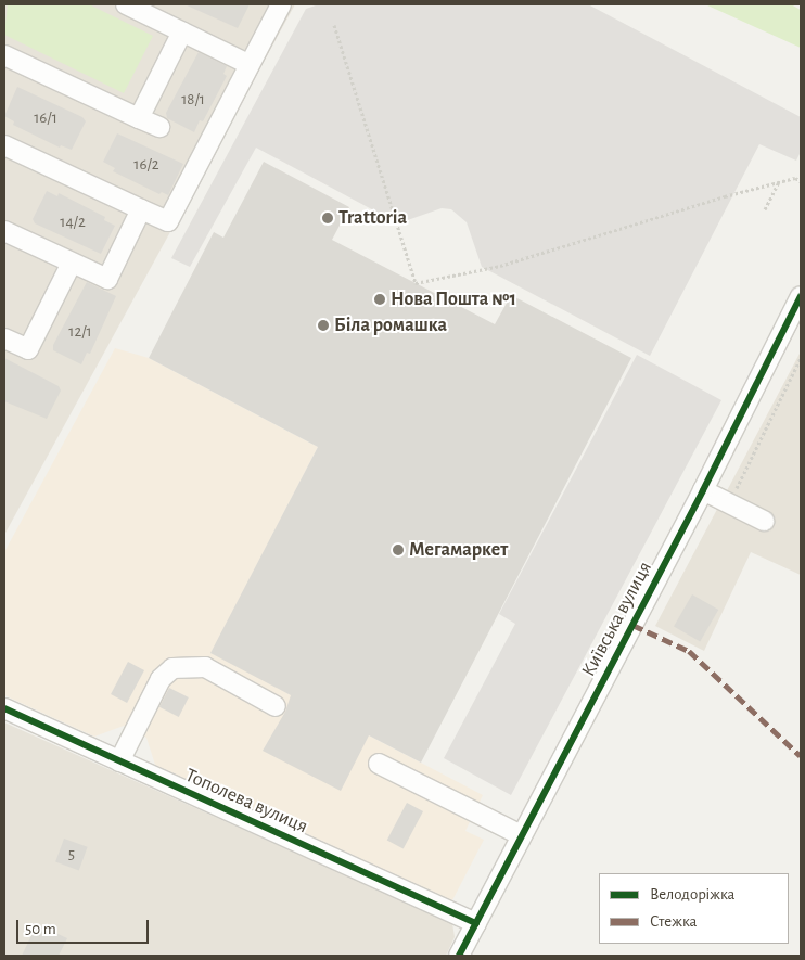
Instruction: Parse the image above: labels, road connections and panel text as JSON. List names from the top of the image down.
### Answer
{
  "streets": {
    "street": ["Київська вулиця", "Тополева вулиця"]
  },
  "crossings": [
    ["Київська вулиця", "Тополева вулиця"]
  ],
  "places": [
    "Trattoria",
    "Нова Пошта №1",
    "Біла ромашка",
    "Мегамаркет"
  ],
  "house_numbers": [
    "18/1",
    "16/1",
    "16/2",
    "14/2",
    "12/1",
    "5"
  ],
  "legend": ["Велодоріжка", "Стежка"],
  "scale_bar": "50 m"
}
